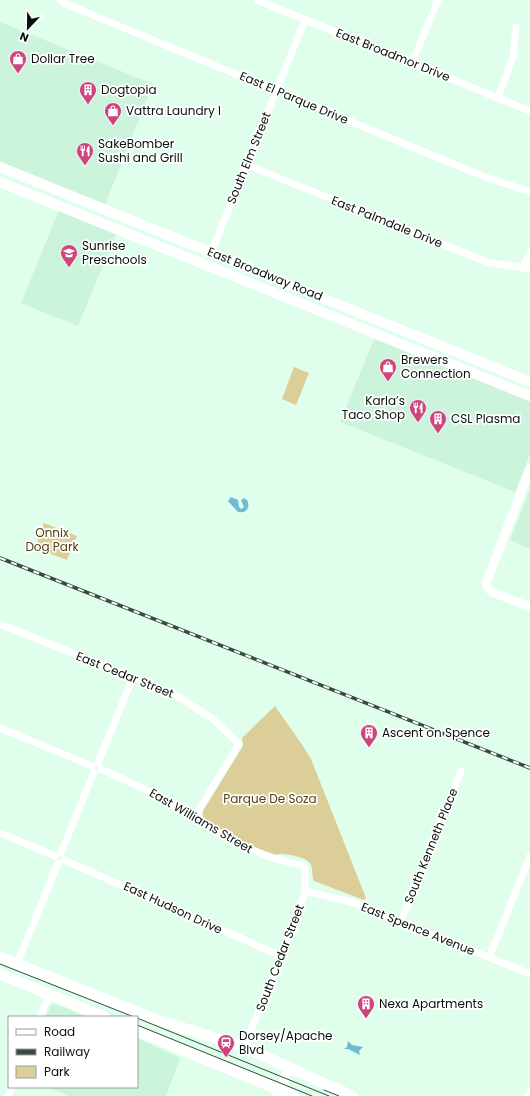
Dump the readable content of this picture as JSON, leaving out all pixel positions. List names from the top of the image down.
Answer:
{
  "streets": {
    "main road": ["East Broadway Road"],
    "street": [
      "East Broadmor Drive",
      "East El Parque Drive",
      "South Elm Street",
      "East Palmdale Drive",
      "East Cedar Street",
      "East Williams Street",
      "South Kenneth Place",
      "East Hudson Drive",
      "East Spence Avenue",
      "South Cedar Street"
    ]
  },
  "crossings": [
    ["East Broadmor Drive", "South Elm Street"],
    ["East El Parque Drive", "South Elm Street"],
    ["South Elm Street", "East Palmdale Drive"],
    ["South Elm Street", "East Broadway Road"],
    ["East Cedar Street", "East Williams Street"],
    ["East Williams Street", "South Cedar Street"],
    ["South Kenneth Place", "East Spence Avenue"],
    ["East Hudson Drive", "South Cedar Street"],
    ["East Spence Avenue", "South Cedar Street"]
  ],
  "parks": ["Onnix Dog Park", "Parque De Soza"],
  "places": {
    "shop": ["Dollar Tree", "Vattra Laundry I", "Brewers Connection"],
    "building": [
      "Dogtopia",
      "CSL Plasma",
      "Ascent on Spence",
      "Nexa Apartments"
    ],
    "restaurant": ["SakeBomber Sushi and Grill", "Karla’s Taco Shop"],
    "school or university": ["Sunrise Preschools"],
    "station": ["Dorsey/Apache Blvd"]
  },
  "legend": ["Road", "Railway", "Park"],
  "north": "bottom"
}
